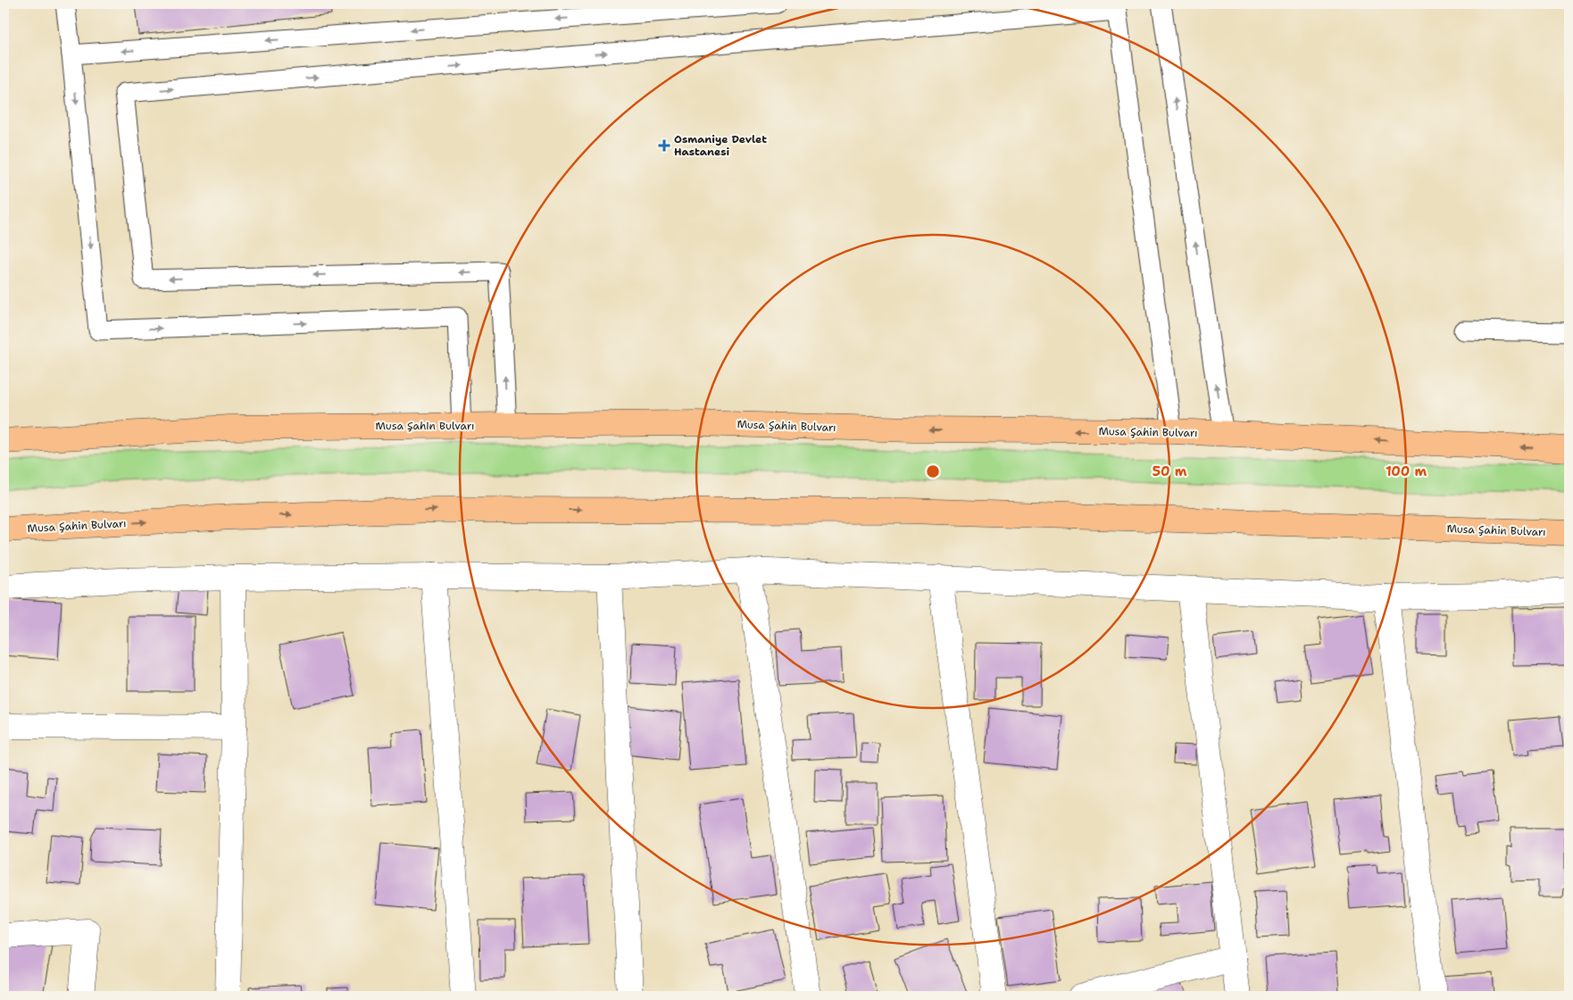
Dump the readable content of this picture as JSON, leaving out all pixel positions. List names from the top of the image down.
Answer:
{
  "streets": {
    "main road": ["Musa Şahin Bulvarı"]
  },
  "places": {
    "health": ["Osmaniye Devlet Hastanesi"]
  },
  "rings": ["50 m", "100 m"]
}
